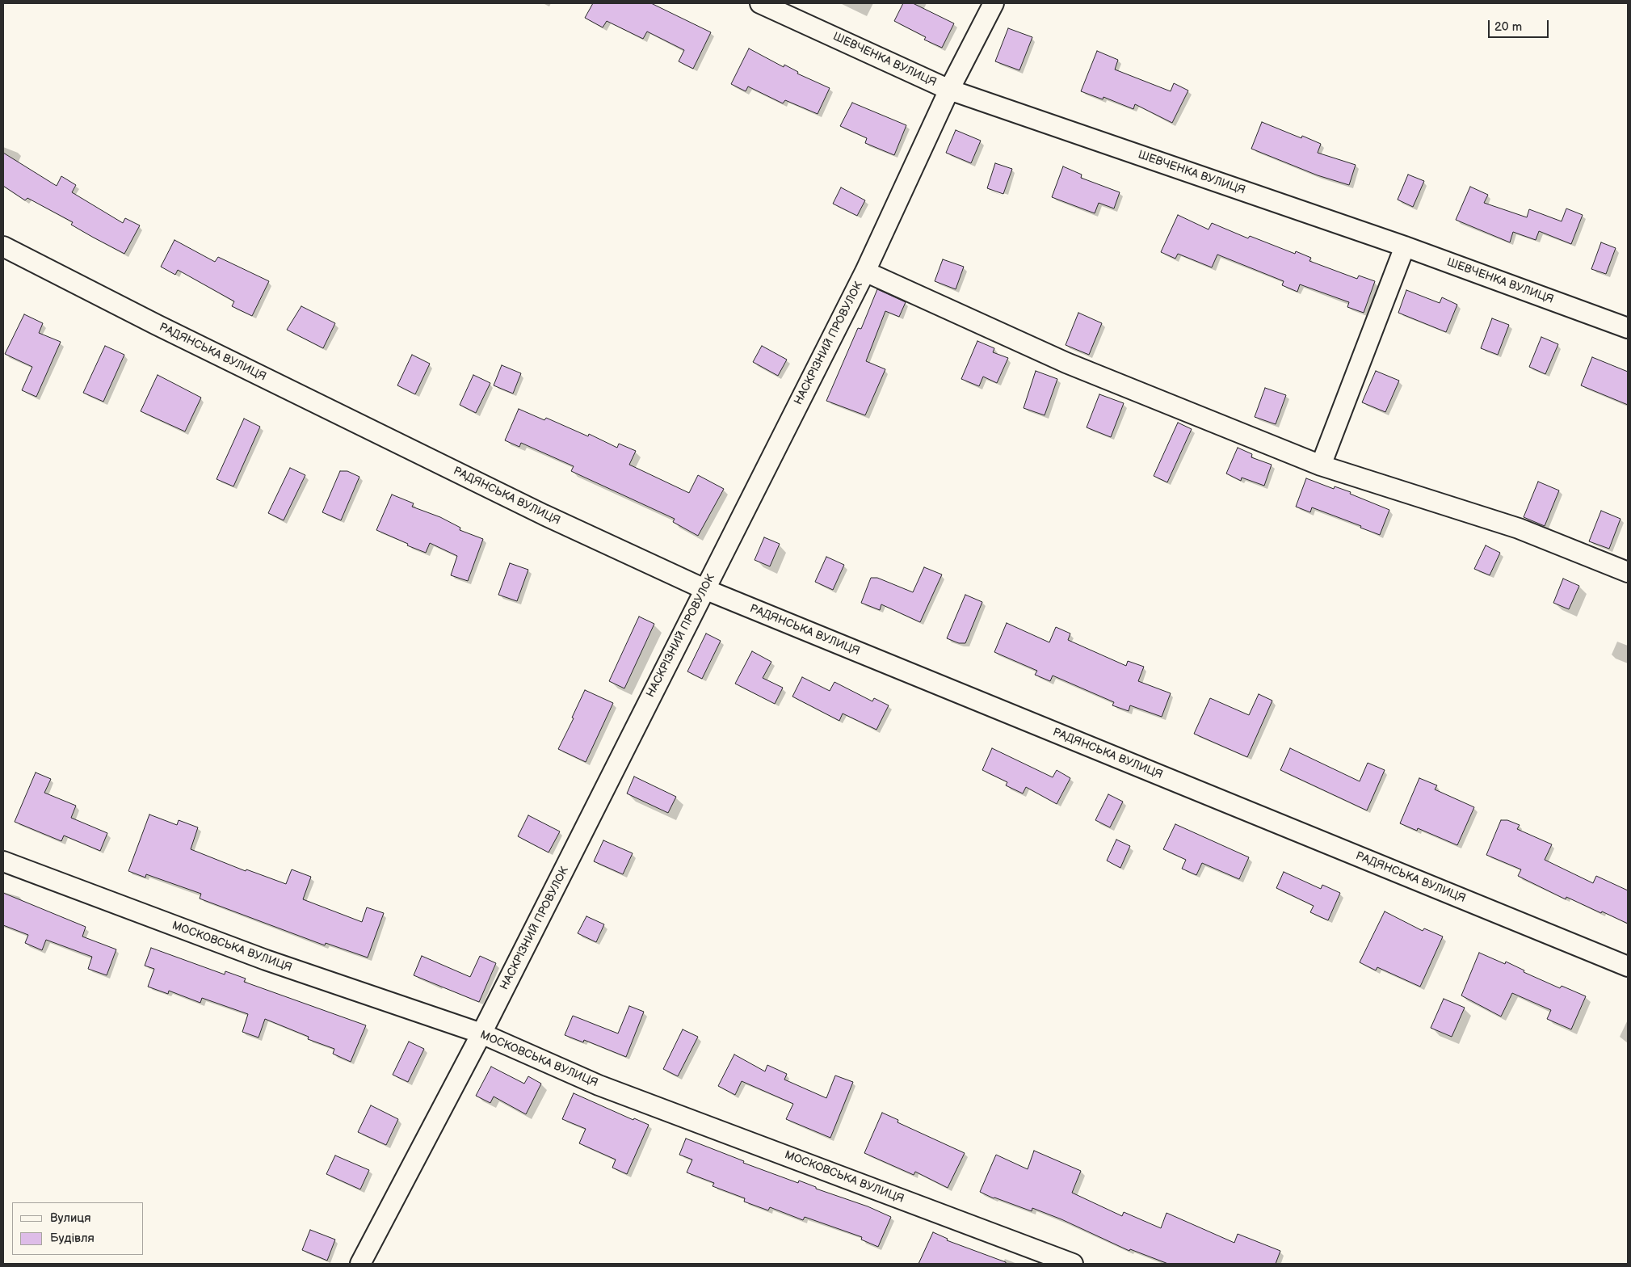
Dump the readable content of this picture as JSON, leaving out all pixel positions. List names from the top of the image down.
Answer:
{
  "streets": {
    "street": [
      "ШЕВЧЕНКА ВУЛИЦЯ",
      "НАСКРІЗНИЙ ПРОВУЛОК",
      "РАДЯНСЬКА ВУЛИЦЯ",
      "МОСКОВСЬКА ВУЛИЦЯ"
    ]
  },
  "crossings": [
    ["ШЕВЧЕНКА ВУЛИЦЯ", "НАСКРІЗНИЙ ПРОВУЛОК"],
    ["НАСКРІЗНИЙ ПРОВУЛОК", "РАДЯНСЬКА ВУЛИЦЯ"],
    ["НАСКРІЗНИЙ ПРОВУЛОК", "МОСКОВСЬКА ВУЛИЦЯ"]
  ],
  "legend": ["Вулиця", "Будівля"],
  "scale_bar": "20 m"
}
